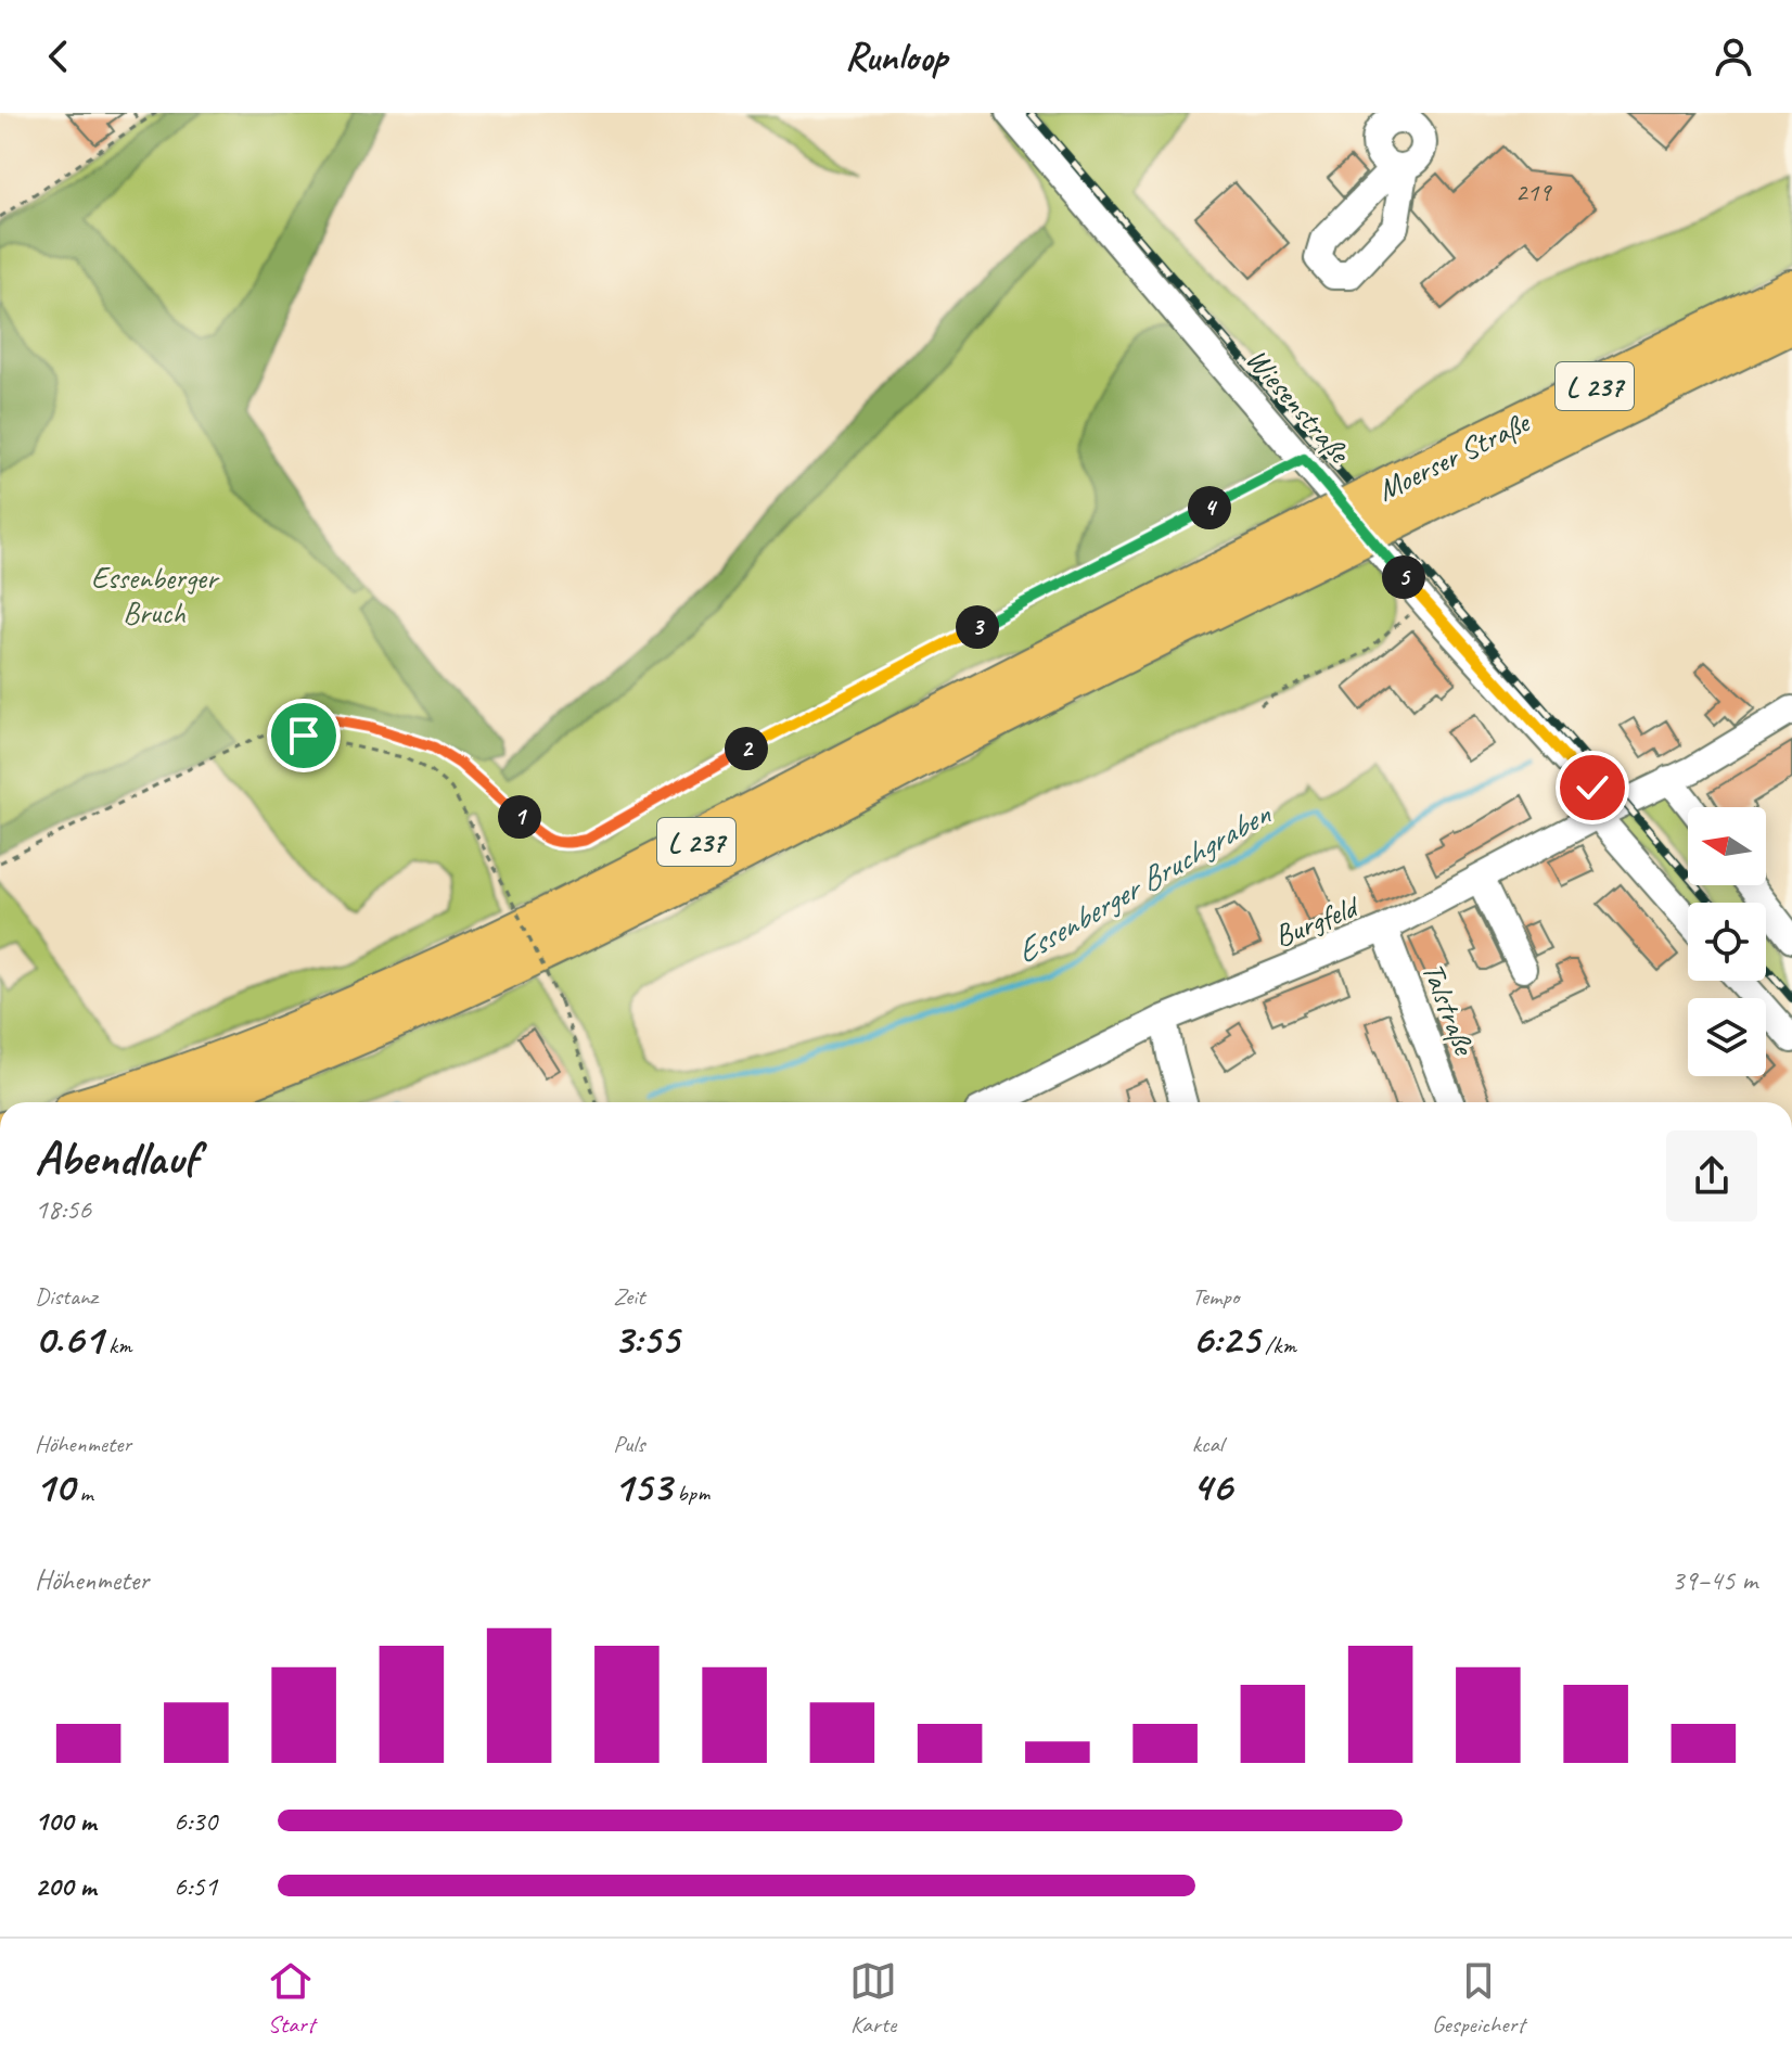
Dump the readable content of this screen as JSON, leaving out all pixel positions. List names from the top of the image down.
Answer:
{
  "streets": {
    "highway": ["L 237", "Moerser Straße"],
    "street": ["Wiesenstraße", "Burgfeld", "Talstraße"]
  },
  "crossings": [
    ["L 237", "Moerser Straße"],
    ["Wiesenstraße", "Burgfeld"],
    ["Burgfeld", "Talstraße"]
  ],
  "water": ["Essenberger Bruchgraben"],
  "parks": ["Essenberger Bruch"],
  "house_numbers": ["219"],
  "north": "left",
  "page": {
    "header": "Runloop",
    "pins": [
      "4",
      "5",
      "3",
      "2",
      "1"
    ],
    "heading": ["Abendlauf", "18:56"],
    "stats": [
      ["Distanz", "0.61 km"],
      ["Zeit", "3:55"],
      ["Tempo", "6:25 /km"],
      ["Höhenmeter", "10 m"],
      ["Puls", "153 bpm"],
      ["kcal", "46"]
    ],
    "chart": ["Höhenmeter", "39–45 m"],
    "list": [
      {
        "name": "100 m",
        "note": "6:30"
      },
      {
        "name": "200 m",
        "note": "6:51"
      }
    ],
    "tabs": ["Start", "Karte", "Gespeichert"]
  }
}
